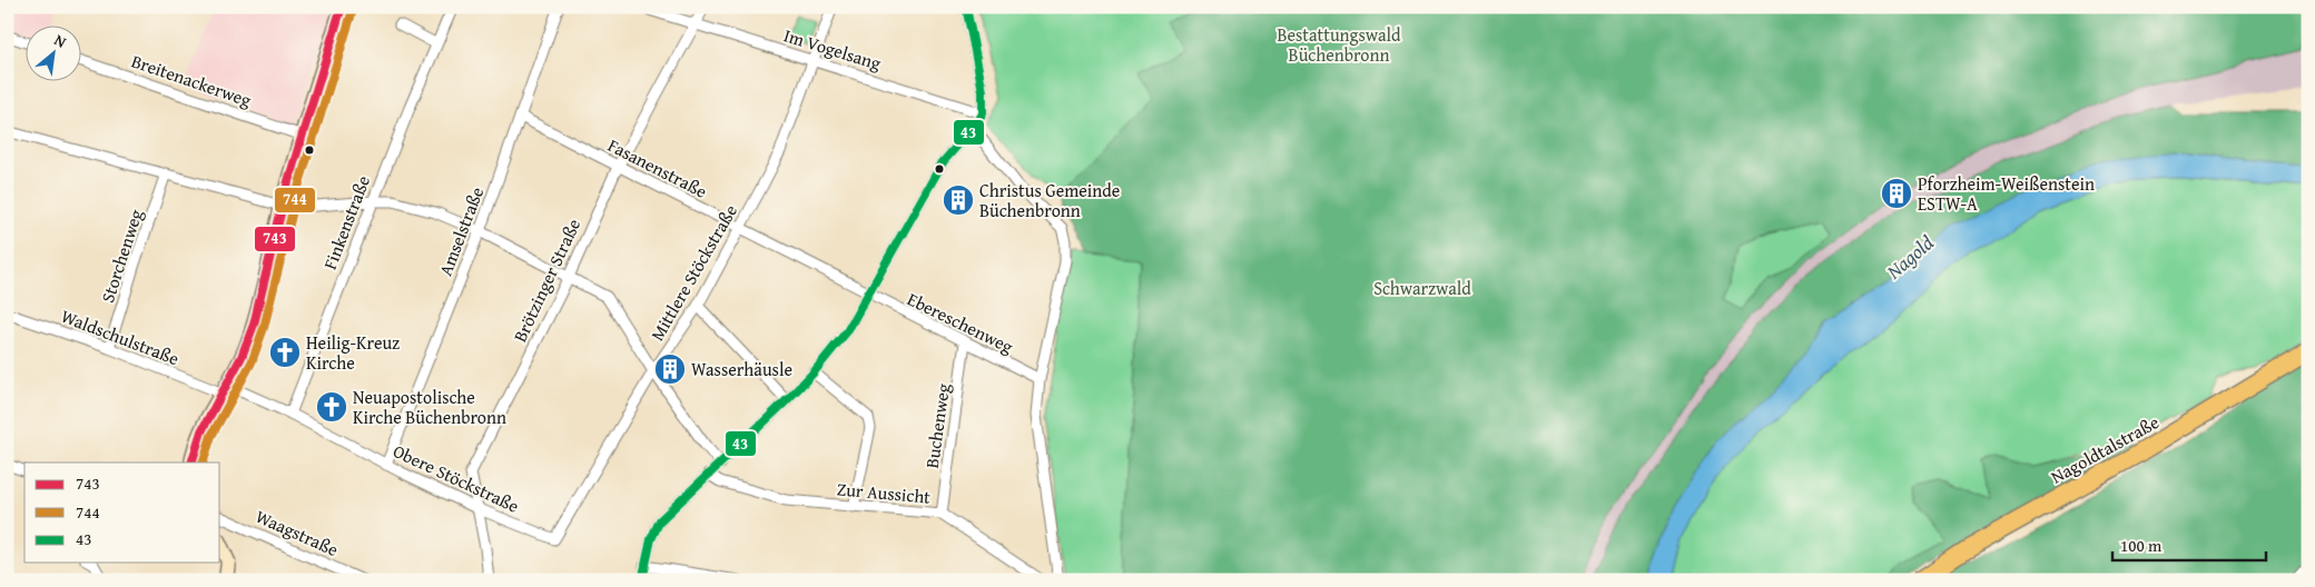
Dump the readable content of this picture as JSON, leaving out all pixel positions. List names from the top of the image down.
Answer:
{
  "streets": {
    "main road": ["Nagoldtalstraße"],
    "street": [
      "Im Vogelsang",
      "Breitenackerweg",
      "Fasanenstraße",
      "Finkenstraße",
      "Amselstraße",
      "Storchenweg",
      "Mittlere Stöckstraße",
      "Brötzinger Straße",
      "Ebereschenweg",
      "Waldschulstraße",
      "Buchenweg",
      "Obere Stöckstraße",
      "Zur Aussicht",
      "Waagstraße"
    ]
  },
  "crossings": [
    ["Im Vogelsang", "Mittlere Stöckstraße"],
    ["Im Vogelsang", "Brötzinger Straße"],
    ["Fasanenstraße", "Amselstraße"],
    ["Fasanenstraße", "Mittlere Stöckstraße"],
    ["Fasanenstraße", "Brötzinger Straße"],
    ["Fasanenstraße", "Ebereschenweg"],
    ["Finkenstraße", "Obere Stöckstraße"],
    ["Amselstraße", "Obere Stöckstraße"],
    ["Storchenweg", "Waldschulstraße"],
    ["Mittlere Stöckstraße", "Obere Stöckstraße"],
    ["Brötzinger Straße", "Obere Stöckstraße"],
    ["Ebereschenweg", "Buchenweg"],
    ["Waldschulstraße", "Obere Stöckstraße"],
    ["Buchenweg", "Zur Aussicht"]
  ],
  "water": ["Nagold"],
  "parks": ["Bestattungswald Büchenbronn", "Schwarzwald"],
  "places": {
    "building": ["Pforzheim-Weißenstein ESTW-A", "Christus Gemeinde Büchenbronn", "Wasserhäusle"],
    "church": ["Heilig-Kreuz Kirche", "Neuapostolische Kirche Büchenbronn"]
  },
  "lines": ["transit line 743", "transit line 43", "transit line 744"],
  "legend": ["743", "744", "43"],
  "scale_bar": "100 m",
  "north": "top right"
}
